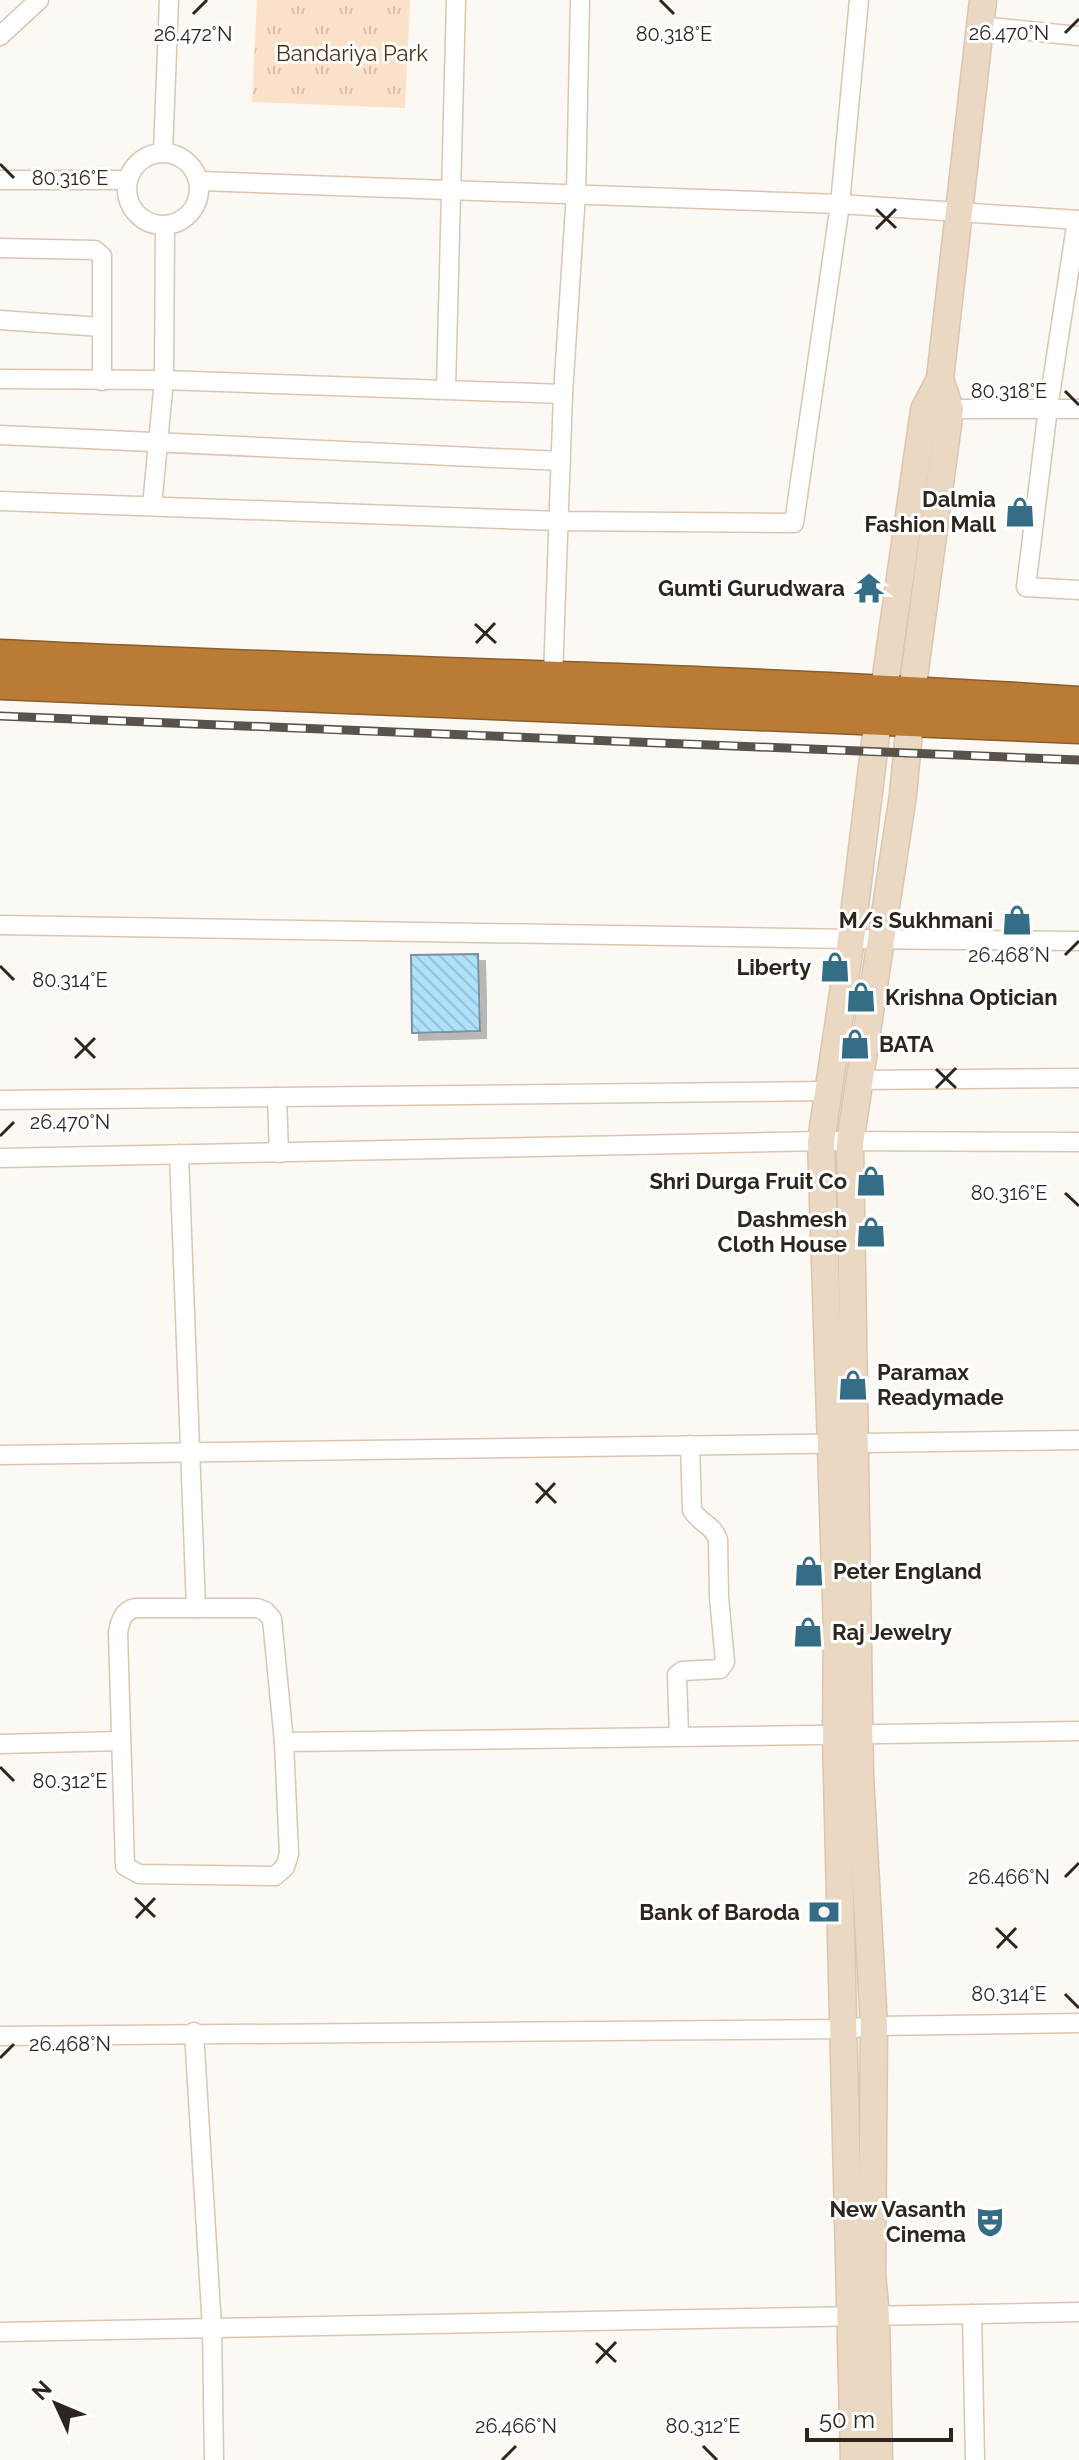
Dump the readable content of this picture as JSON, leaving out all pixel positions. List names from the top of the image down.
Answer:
{
  "parks": ["Bandariya Park"],
  "places": {
    "shop": [
      "Dalmia Fashion Mall",
      "M/s Sukhmani",
      "Liberty",
      "Krishna Optician",
      "BATA",
      "Shri Durga Fruit Co",
      "Dashmesh Cloth House",
      "Paramax Readymade",
      "Peter England",
      "Raj Jewelry"
    ],
    "temple": ["Gumti Gurudwara"],
    "bank": ["Bank of Baroda"],
    "theatre": ["New Vasanth Cinema"]
  },
  "scale_bar": "50 m",
  "north": "top left",
  "coordinates": [
    "26.470°N",
    "80.318°E",
    "26.472°N",
    "80.316°E",
    "26.468°N",
    "80.314°E",
    "80.312°E",
    "26.466°N"
  ]
}
